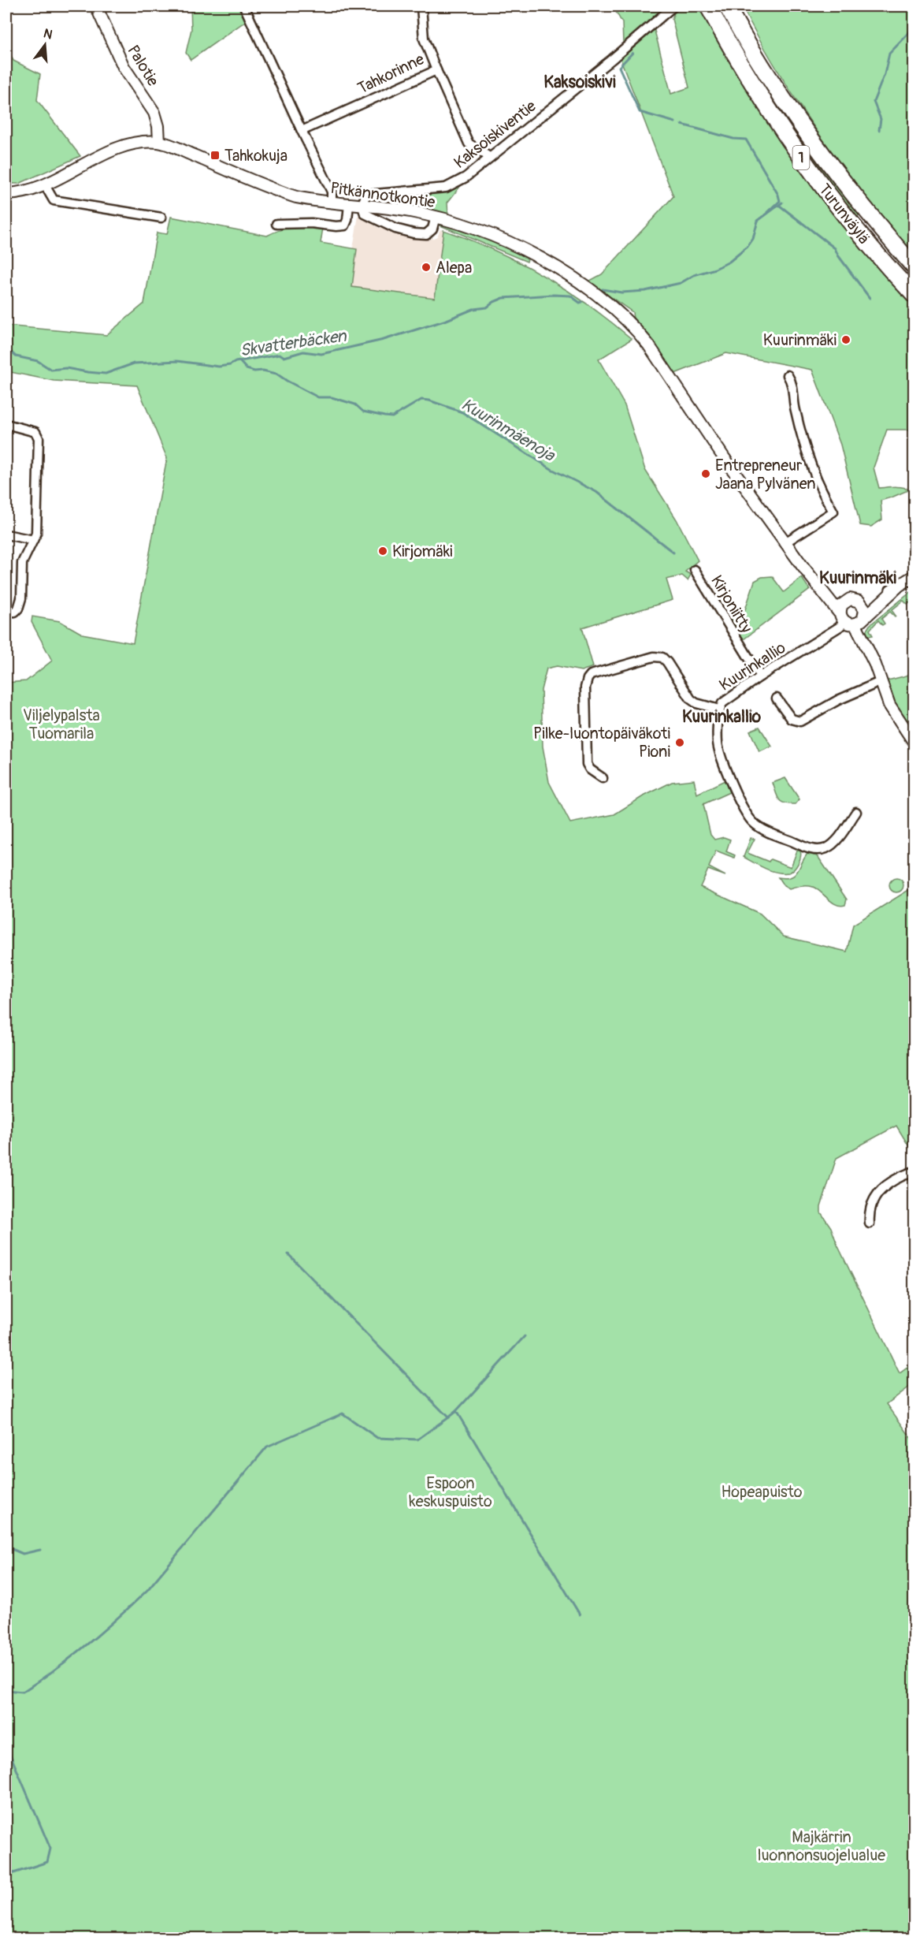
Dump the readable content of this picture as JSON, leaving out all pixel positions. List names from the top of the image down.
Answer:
{
  "streets": {
    "highway": ["1", "Turunväylä"],
    "street": [
      "Palotie",
      "Tahkorinne",
      "Kaksoiskiventie",
      "Pitkännotkontie",
      "Kirjoniitty",
      "Kuurinkallio"
    ]
  },
  "crossings": [
    ["Palotie", "Pitkännotkontie"],
    ["Kaksoiskiventie", "Pitkännotkontie"],
    ["Pitkännotkontie", "Kuurinkallio"],
    ["Kirjoniitty", "Kuurinkallio"]
  ],
  "districts": ["Kaksoiskivi", "Kuurinmäki", "Kuurinkallio"],
  "water": ["Skvatterbäcken", "Kuurinmäenoja"],
  "parks": [
    "Viljelypalsta Tuomarila",
    "Espoon keskuspuisto",
    "Hopeapuisto",
    "Majkärrin luonnonsuojelualue"
  ],
  "places": {
    "transit": ["Tahkokuja"],
    "other": [
      "Alepa",
      "Kuurinmäki",
      "Entrepreneur Jaana Pylvänen",
      "Kirjomäki",
      "Pilke-luontopäiväkoti Pioni"
    ]
  },
  "north": "top"
}
